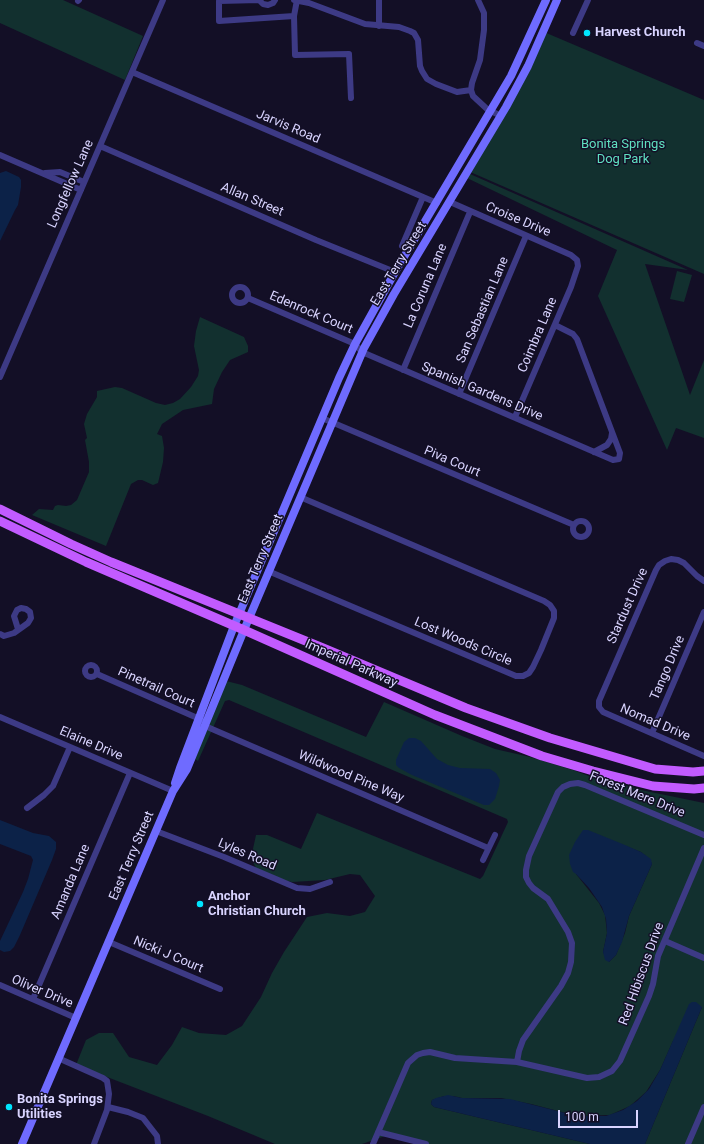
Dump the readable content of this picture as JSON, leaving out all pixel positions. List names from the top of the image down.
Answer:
{
  "streets": {
    "main road": ["Imperial Parkway"],
    "street": [
      "Jarvis Road",
      "Longfellow Lane",
      "Allan Street",
      "Croise Drive",
      "East Terry Street",
      "La Coruna Lane",
      "San Sebastian Lane",
      "Edenrock Court",
      "Coimbra Lane",
      "Spanish Gardens Drive",
      "Piva Court",
      "Stardust Drive",
      "Lost Woods Circle",
      "Tango Drive",
      "Pinetrail Court",
      "Nomad Drive",
      "Elaine Drive",
      "Wildwood Pine Way",
      "Forest Mere Drive",
      "Lyles Road",
      "Amanda Lane",
      "Nicki J Court",
      "Red Hibiscus Drive",
      "Oliver Drive"
    ]
  },
  "crossings": [
    ["Jarvis Road", "Longfellow Lane"],
    ["Longfellow Lane", "Allan Street"],
    ["Croise Drive", "East Terry Street"],
    ["Croise Drive", "La Coruna Lane"],
    ["Croise Drive", "San Sebastian Lane"],
    ["Croise Drive", "Coimbra Lane"],
    ["East Terry Street", "Edenrock Court"],
    ["East Terry Street", "Spanish Gardens Drive"],
    ["East Terry Street", "Piva Court"],
    ["East Terry Street", "Lost Woods Circle"],
    ["East Terry Street", "Imperial Parkway"],
    ["East Terry Street", "Pinetrail Court"],
    ["East Terry Street", "Elaine Drive"],
    ["East Terry Street", "Wildwood Pine Way"],
    ["East Terry Street", "Lyles Road"],
    ["East Terry Street", "Nicki J Court"],
    ["East Terry Street", "Oliver Drive"],
    ["La Coruna Lane", "Spanish Gardens Drive"],
    ["San Sebastian Lane", "Spanish Gardens Drive"],
    ["Edenrock Court", "Spanish Gardens Drive"],
    ["Coimbra Lane", "Spanish Gardens Drive"],
    ["Stardust Drive", "Nomad Drive"],
    ["Tango Drive", "Nomad Drive"],
    ["Pinetrail Court", "Wildwood Pine Way"],
    ["Elaine Drive", "Amanda Lane"],
    ["Forest Mere Drive", "Red Hibiscus Drive"],
    ["Amanda Lane", "Oliver Drive"]
  ],
  "parks": ["Bonita Springs Dog Park"],
  "places": ["Harvest Church", "Anchor Christian Church", "Bonita Springs Utilities"],
  "scale_bar": "100 m"
}
